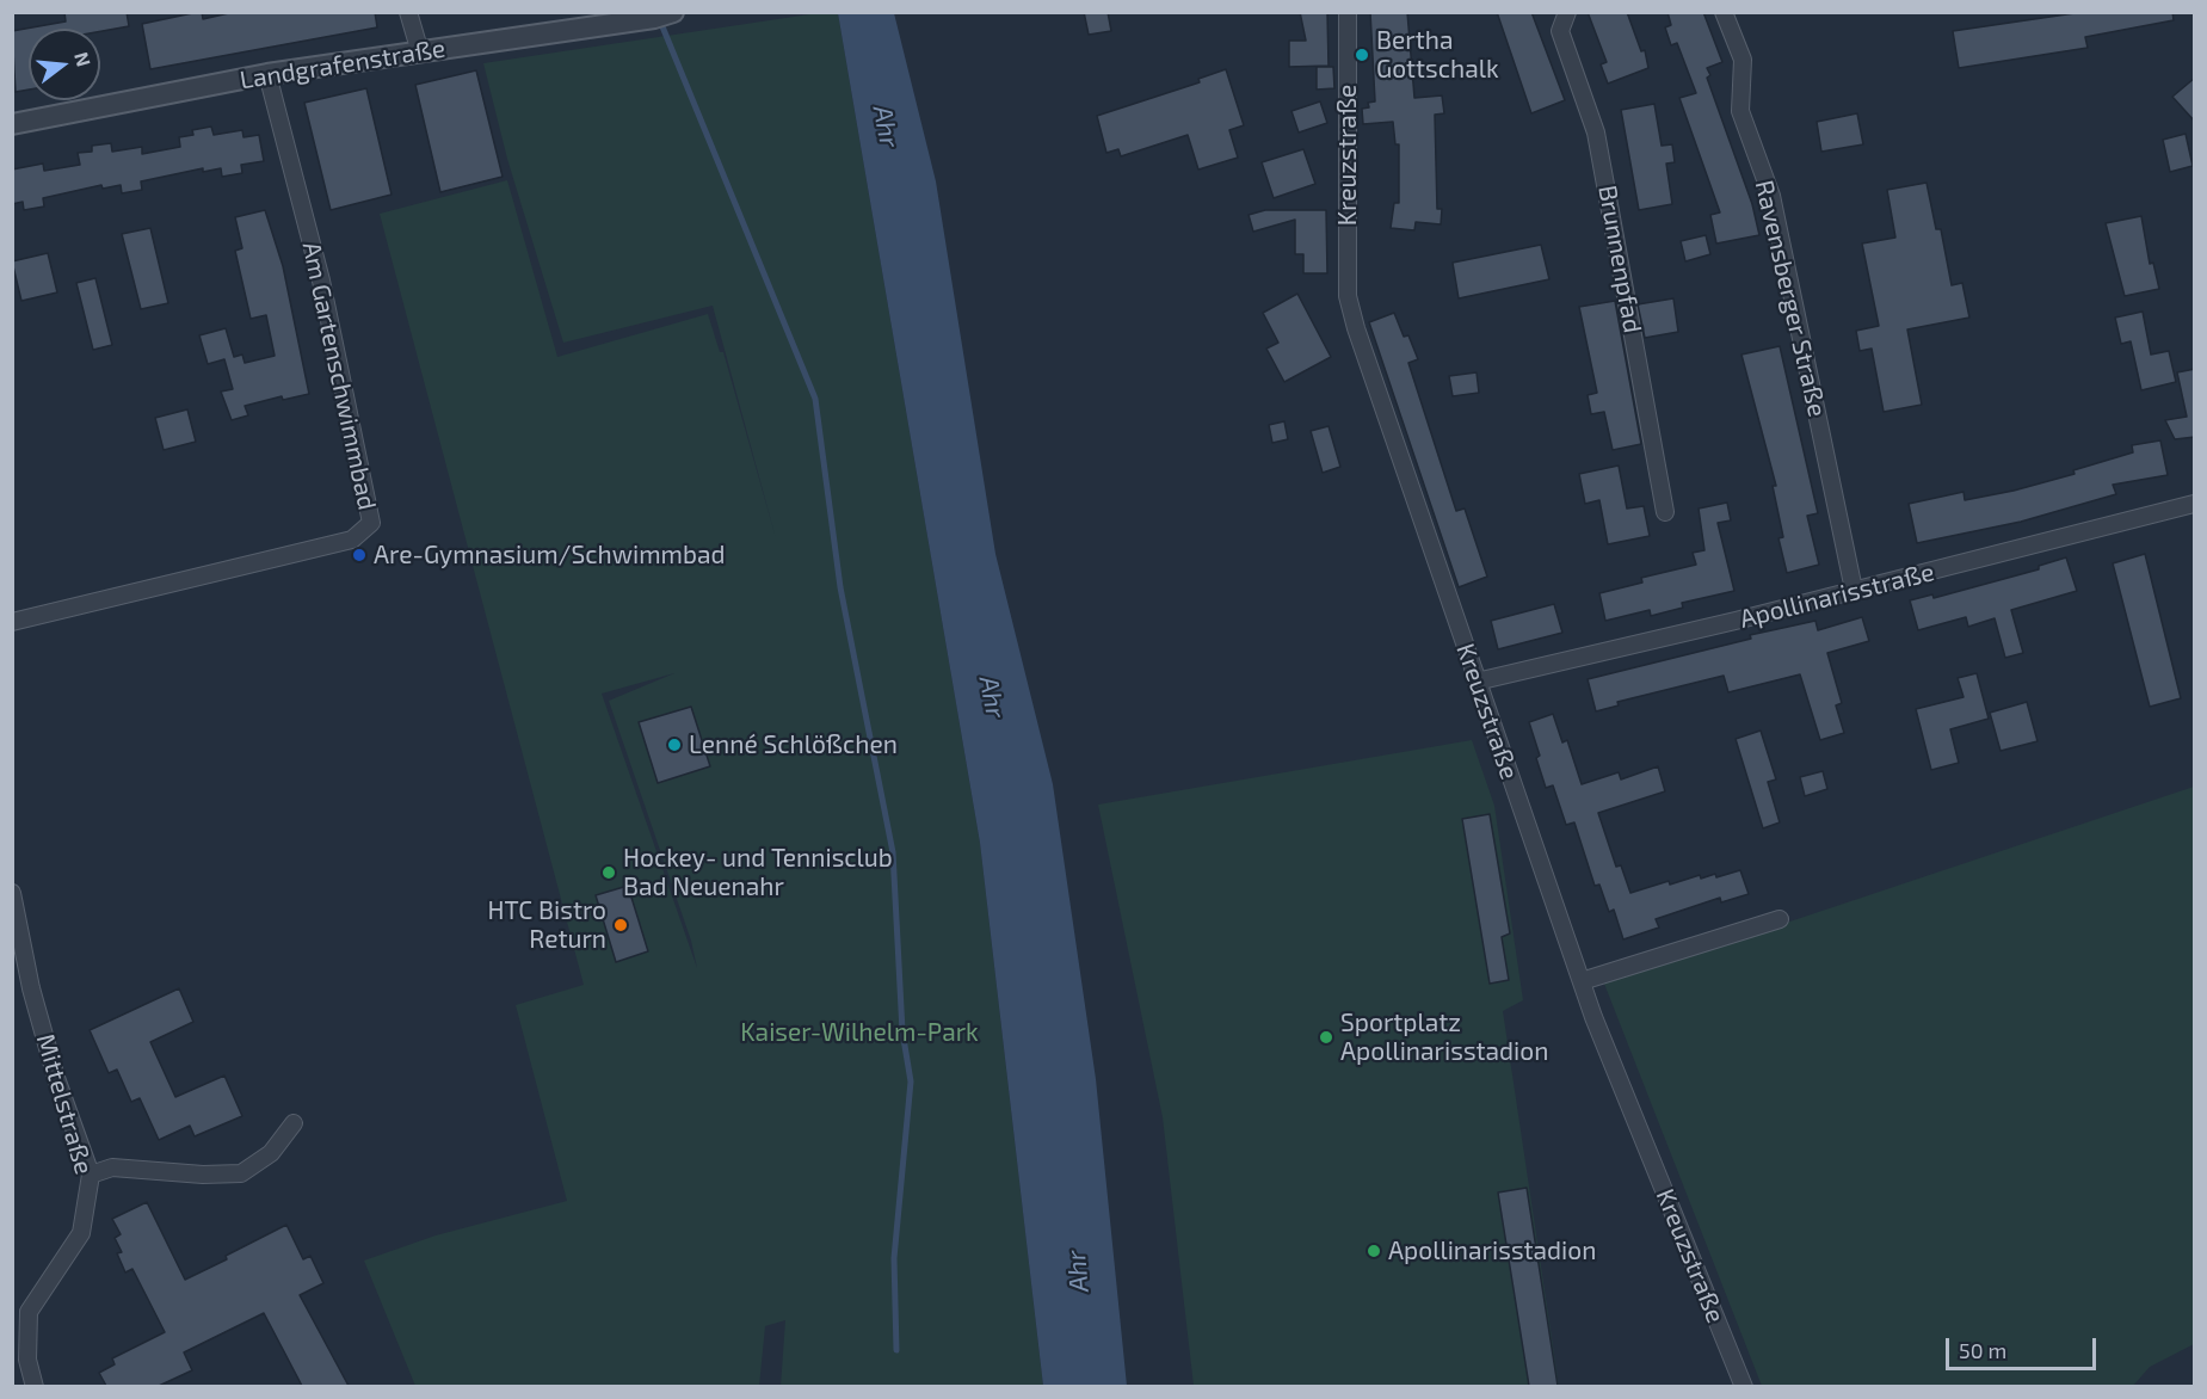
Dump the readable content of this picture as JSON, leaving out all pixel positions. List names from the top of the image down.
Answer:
{
  "streets": {
    "street": [
      "Landgrafenstraße",
      "Kreuzstraße",
      "Brunnenpfad",
      "Ravensberger Straße",
      "Am Gartenschwimmbad",
      "Apollinarisstraße",
      "Mittelstraße"
    ]
  },
  "crossings": [
    ["Landgrafenstraße", "Am Gartenschwimmbad"],
    ["Kreuzstraße", "Apollinarisstraße"],
    ["Ravensberger Straße", "Apollinarisstraße"]
  ],
  "water": ["Ahr"],
  "parks": ["Kaiser-Wilhelm-Park"],
  "places": [
    "Bertha Gottschalk",
    "Are-Gymnasium/Schwimmbad",
    "Lenné Schlößchen",
    "Hockey- und Tennisclub Bad Neuenahr",
    "HTC Bistro Return",
    "Sportplatz Apollinarisstadion",
    "Apollinarisstadion"
  ],
  "scale_bar": "50 m",
  "north": "right"
}
